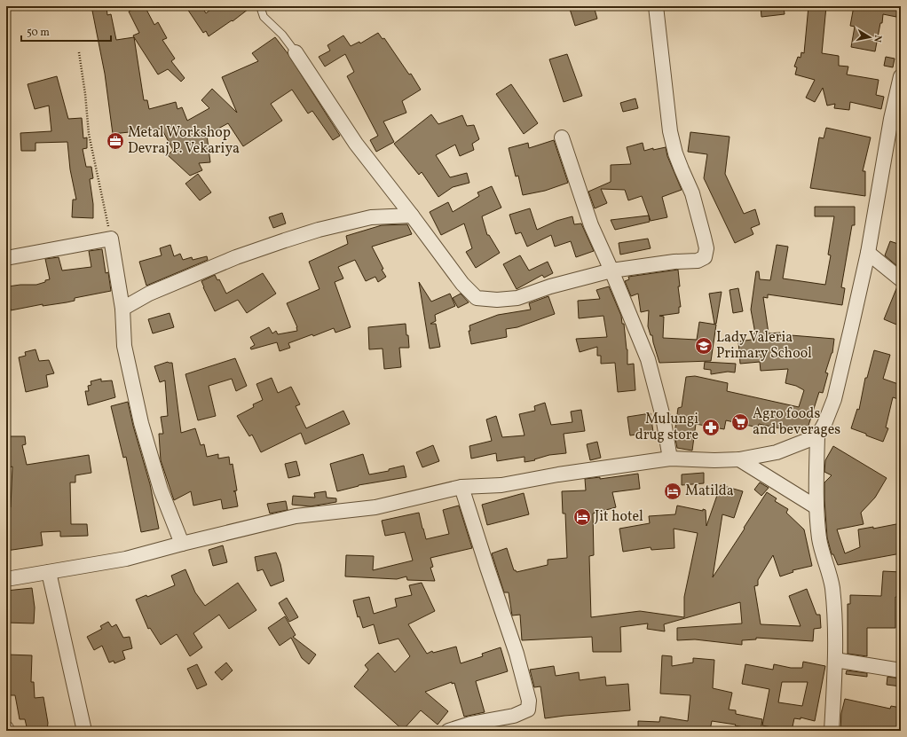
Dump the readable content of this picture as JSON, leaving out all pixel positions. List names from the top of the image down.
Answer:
{
  "places": {
    "office": ["Metal Workshop Devraj P. Vekariya"],
    "school or university": ["Lady Valeria Primary School"],
    "supermarket": ["Agro foods and beverages"],
    "pharmacy": ["Mulungi drug store"],
    "hotel": ["Matilda", "Jit hotel"]
  },
  "scale_bar": "50 m",
  "north": "right"
}
